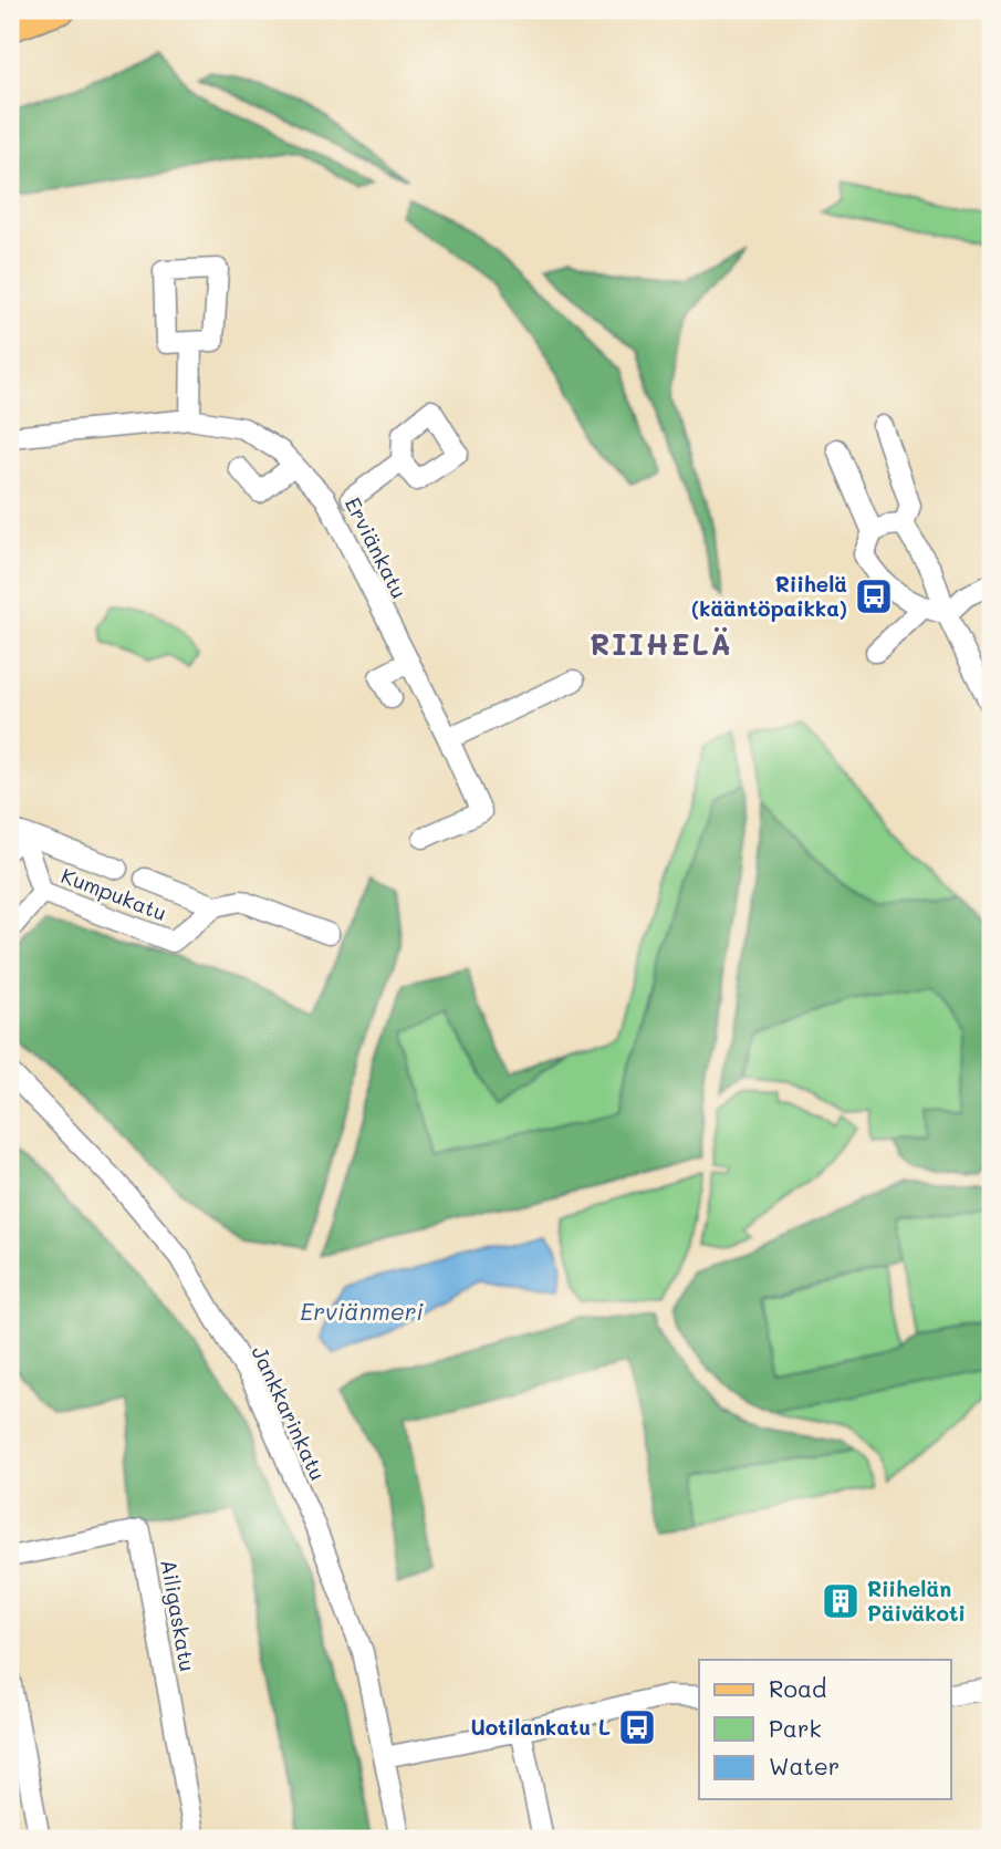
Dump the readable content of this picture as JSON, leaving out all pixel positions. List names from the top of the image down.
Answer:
{
  "streets": {
    "street": [
      "Erviänkatu",
      "Kumpukatu",
      "Jankkarinkatu",
      "Ailigaskatu"
    ]
  },
  "districts": ["RIIHELÄ"],
  "water": ["Erviänmeri"],
  "places": {
    "bus stop": ["Riihelä (kääntöpaikka)", "Uotilankatu L"],
    "building": ["Riihelän Päiväkoti"]
  },
  "legend": ["Road", "Park", "Water"]
}
